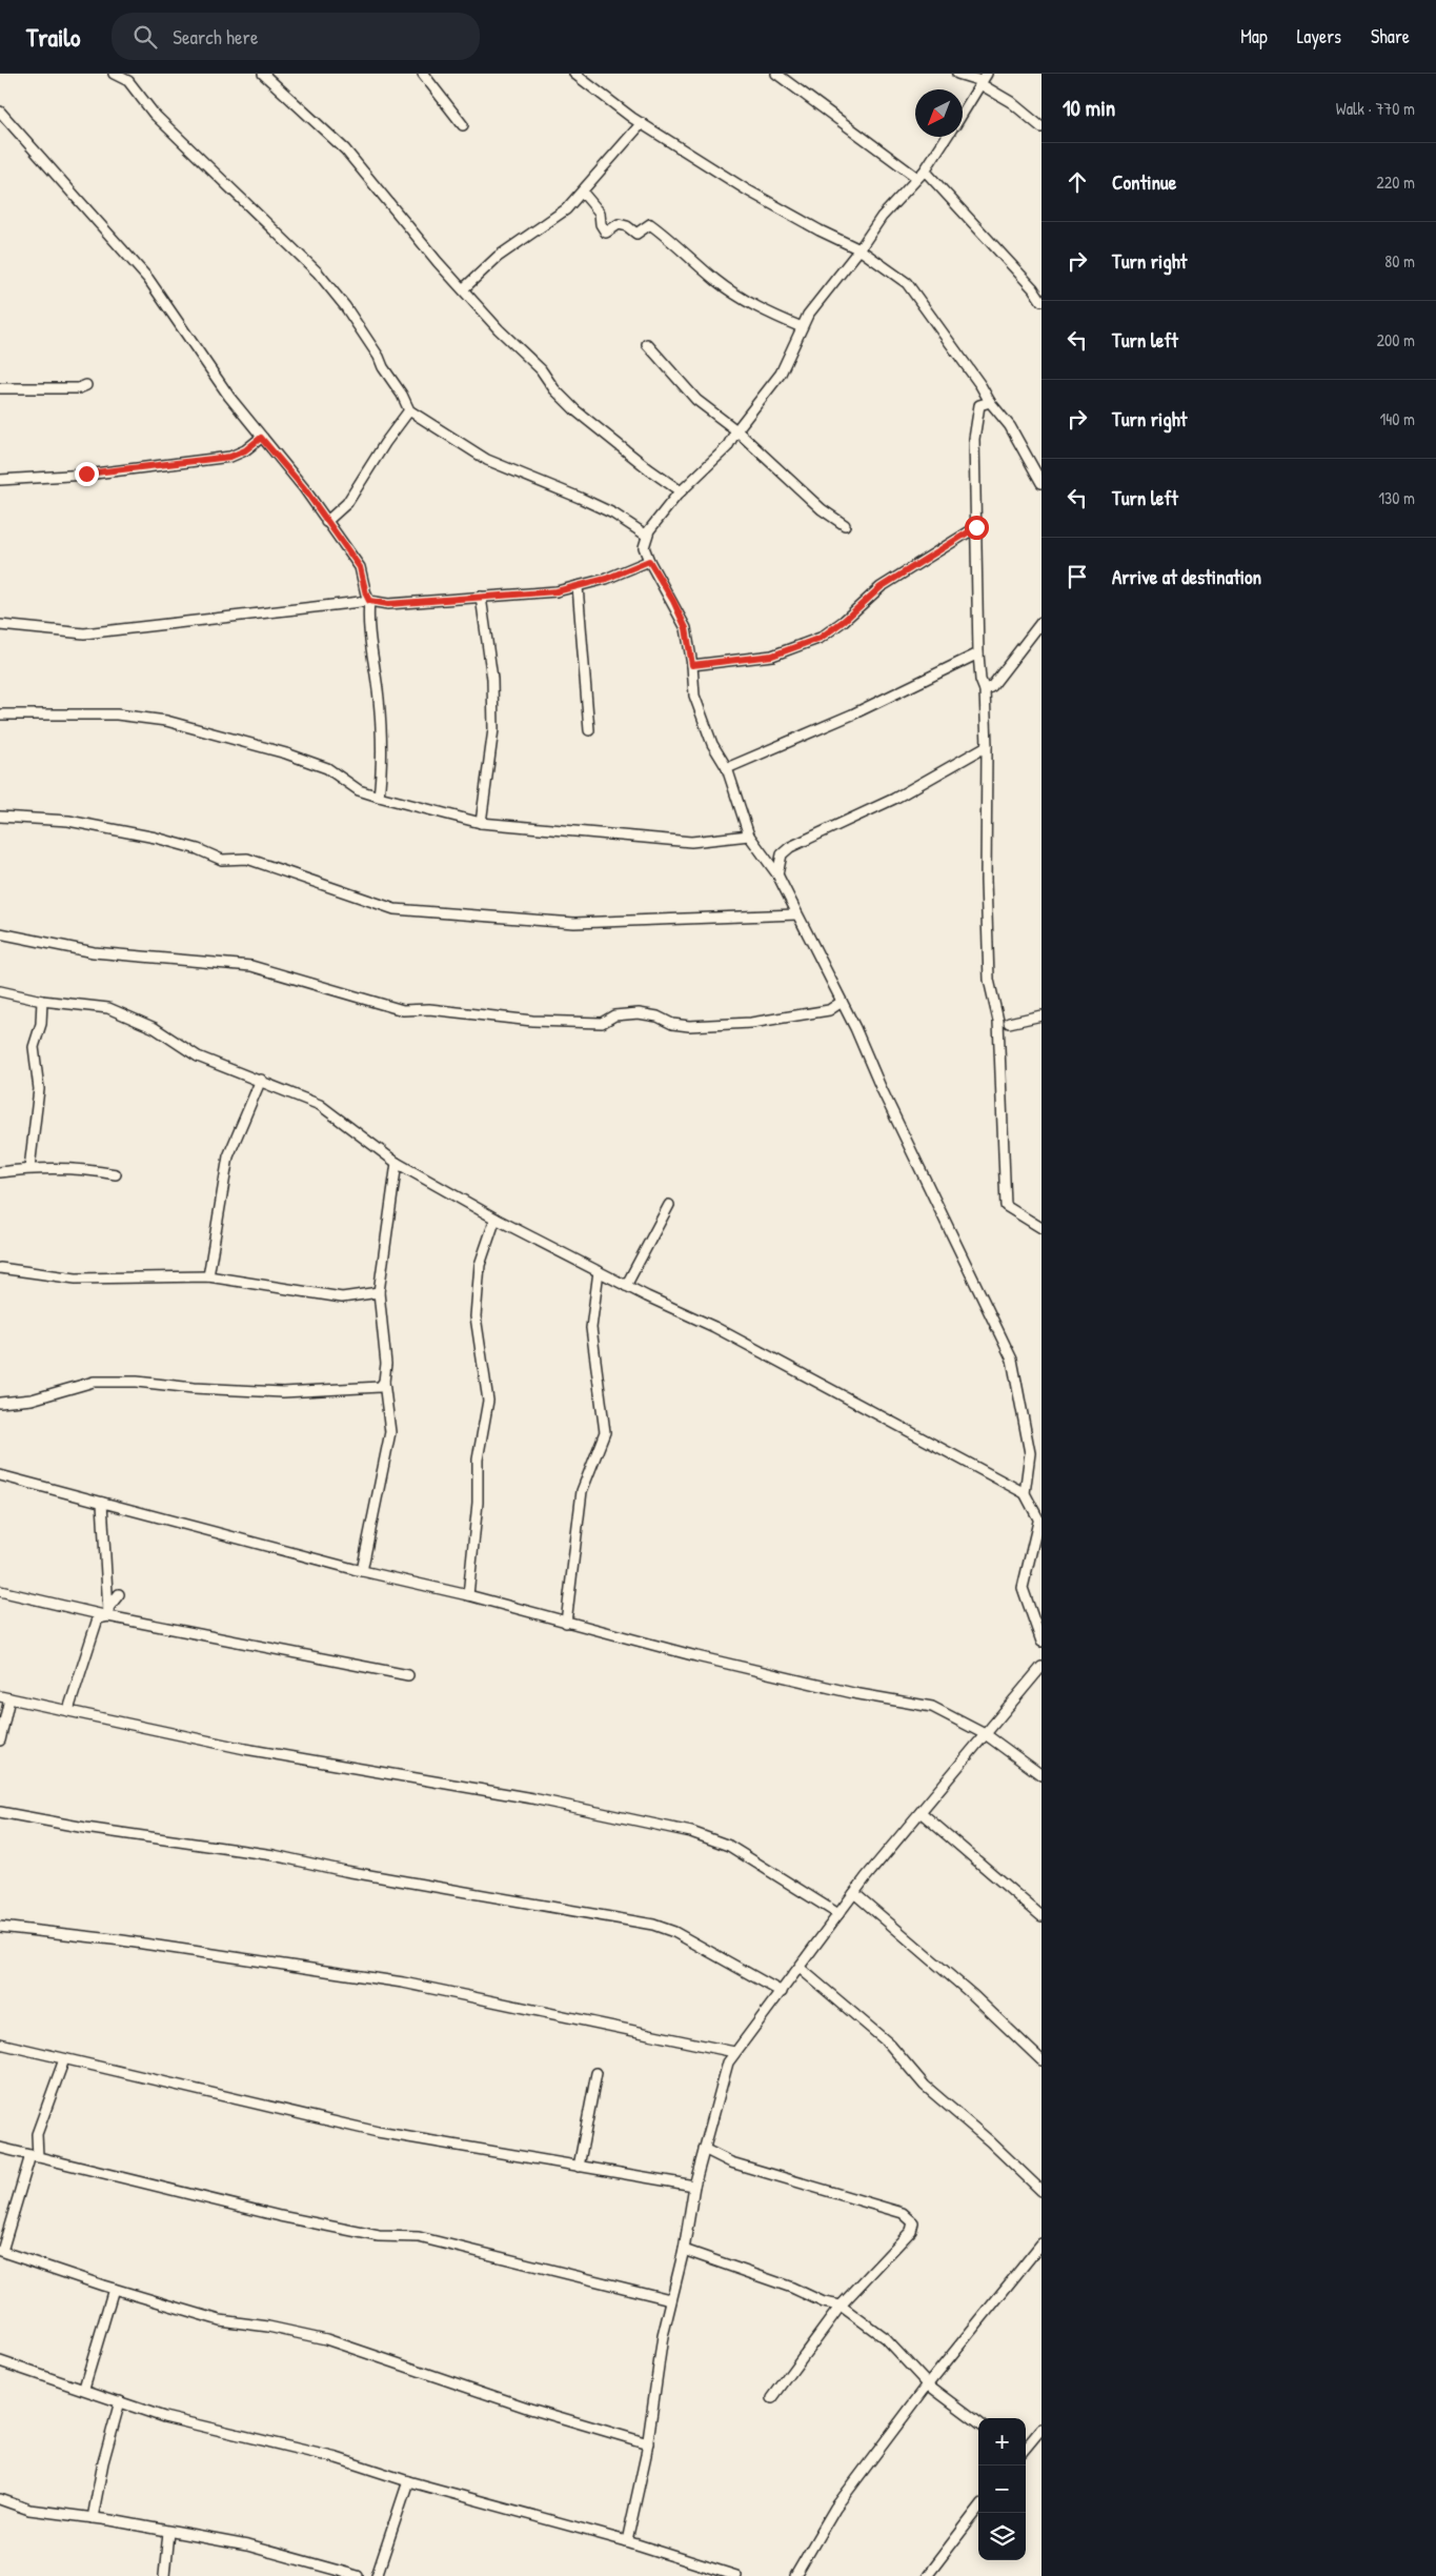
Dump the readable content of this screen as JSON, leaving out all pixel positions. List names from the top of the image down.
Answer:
{
  "north": "bottom left",
  "page": {
    "header": "Trailo",
    "search": "Search here",
    "nav": ["Map", "Layers", "Share"],
    "heading": ["10 min", "Walk · 770 m"],
    "list": [
      ["Continue", "220 m"],
      ["Turn right", "80 m"],
      ["Turn left", "200 m"],
      ["Turn right", "140 m"],
      ["Turn left", "130 m"],
      "Arrive at destination"
    ],
    "map_buttons": ["+", "−"]
  }
}
